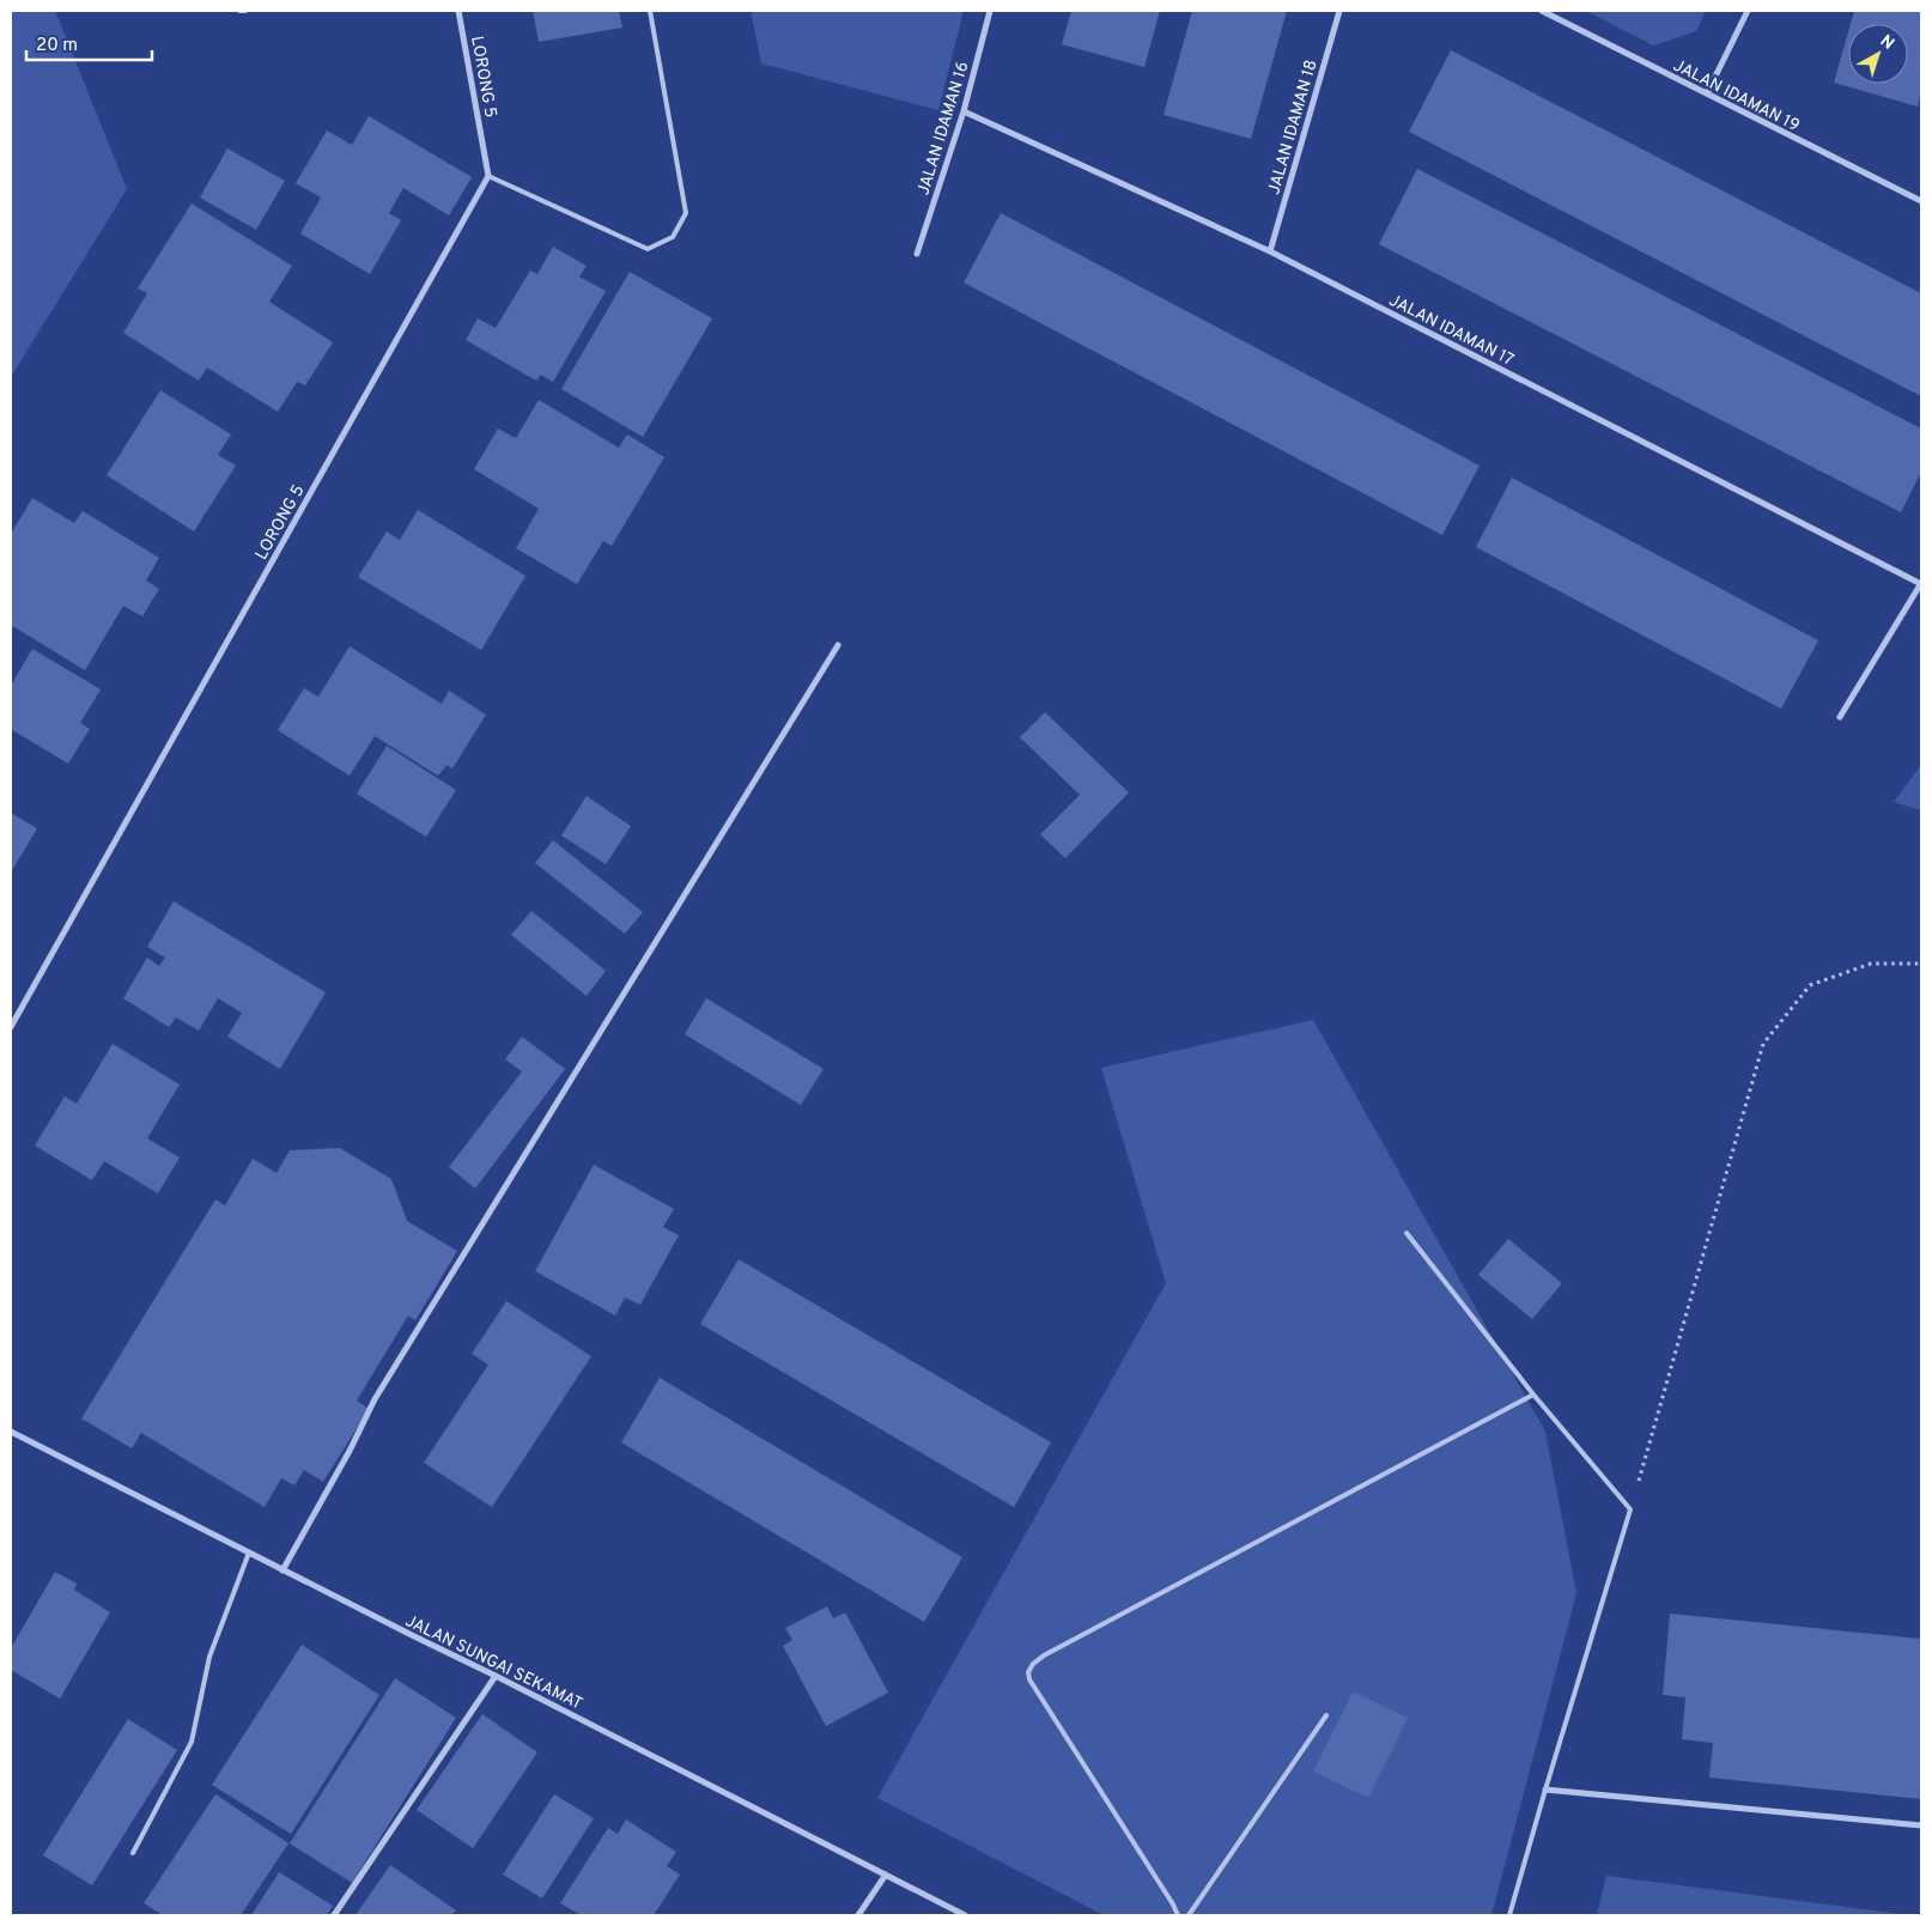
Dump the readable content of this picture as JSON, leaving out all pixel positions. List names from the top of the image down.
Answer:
{
  "streets": {
    "street": [
      "LORONG 5",
      "JALAN IDAMAN 19",
      "JALAN IDAMAN 18",
      "JALAN IDAMAN 16",
      "JALAN IDAMAN 17",
      "JALAN SUNGAI SEKAMAT"
    ]
  },
  "crossings": [
    ["JALAN IDAMAN 18", "JALAN IDAMAN 17"],
    ["JALAN IDAMAN 16", "JALAN IDAMAN 17"]
  ],
  "scale_bar": "20 m",
  "north": "top right"
}
